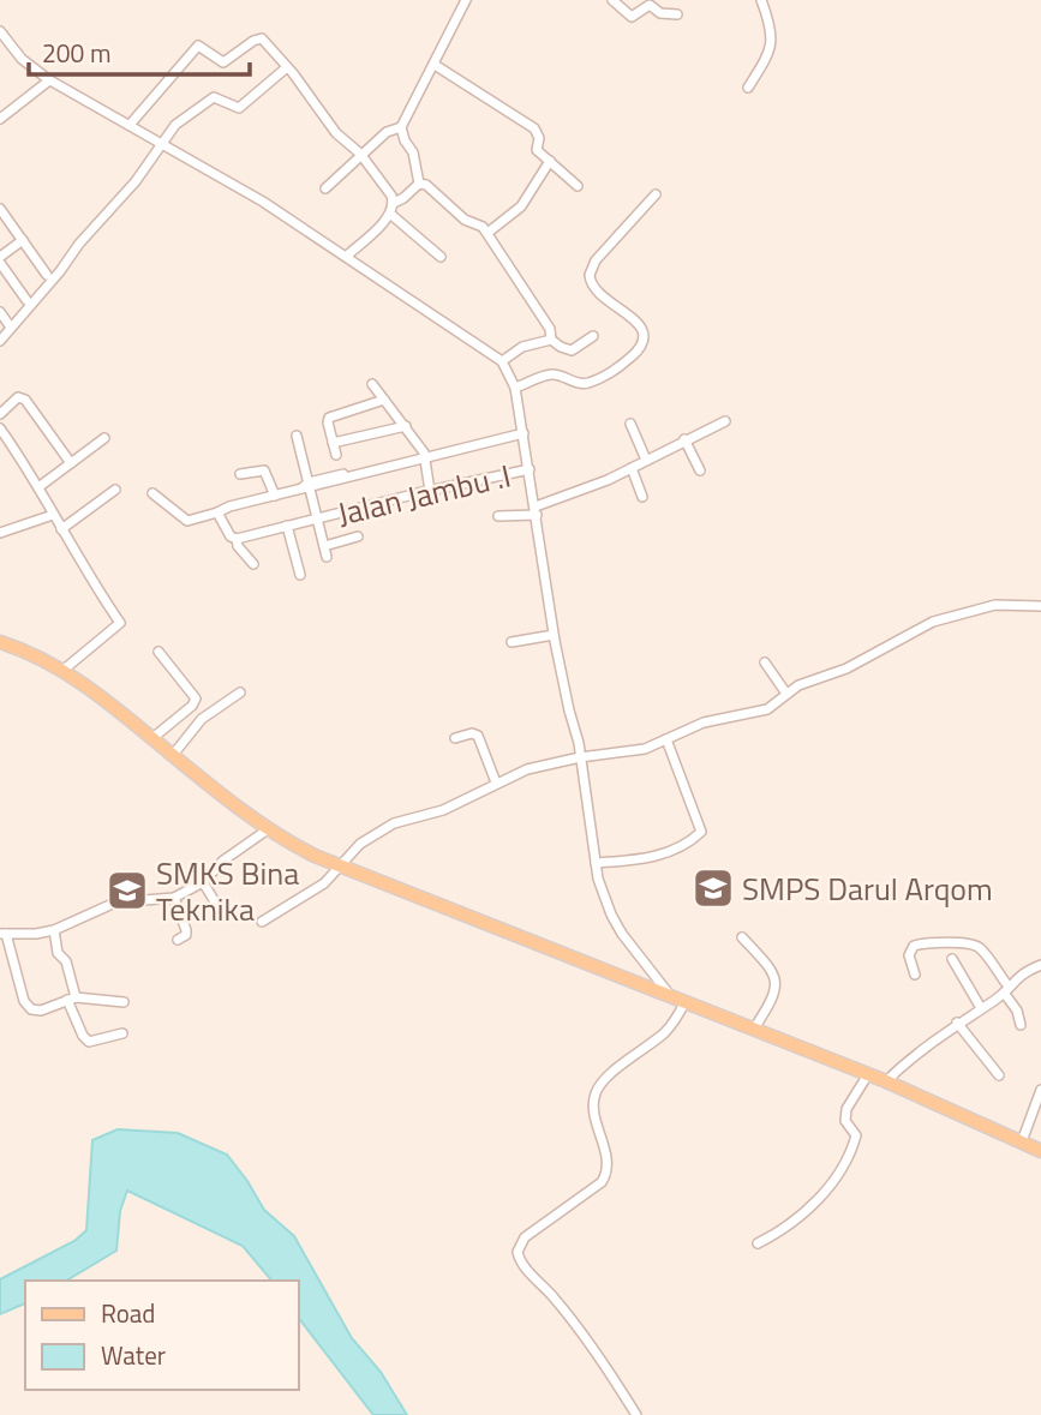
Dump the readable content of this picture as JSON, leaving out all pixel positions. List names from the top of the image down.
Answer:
{
  "streets": {
    "street": ["Jalan Jambu .I"]
  },
  "places": {
    "school or university": ["SMPS Darul Arqom", "SMKS Bina Teknika"]
  },
  "legend": ["Road", "Water"],
  "scale_bar": "200 m"
}
